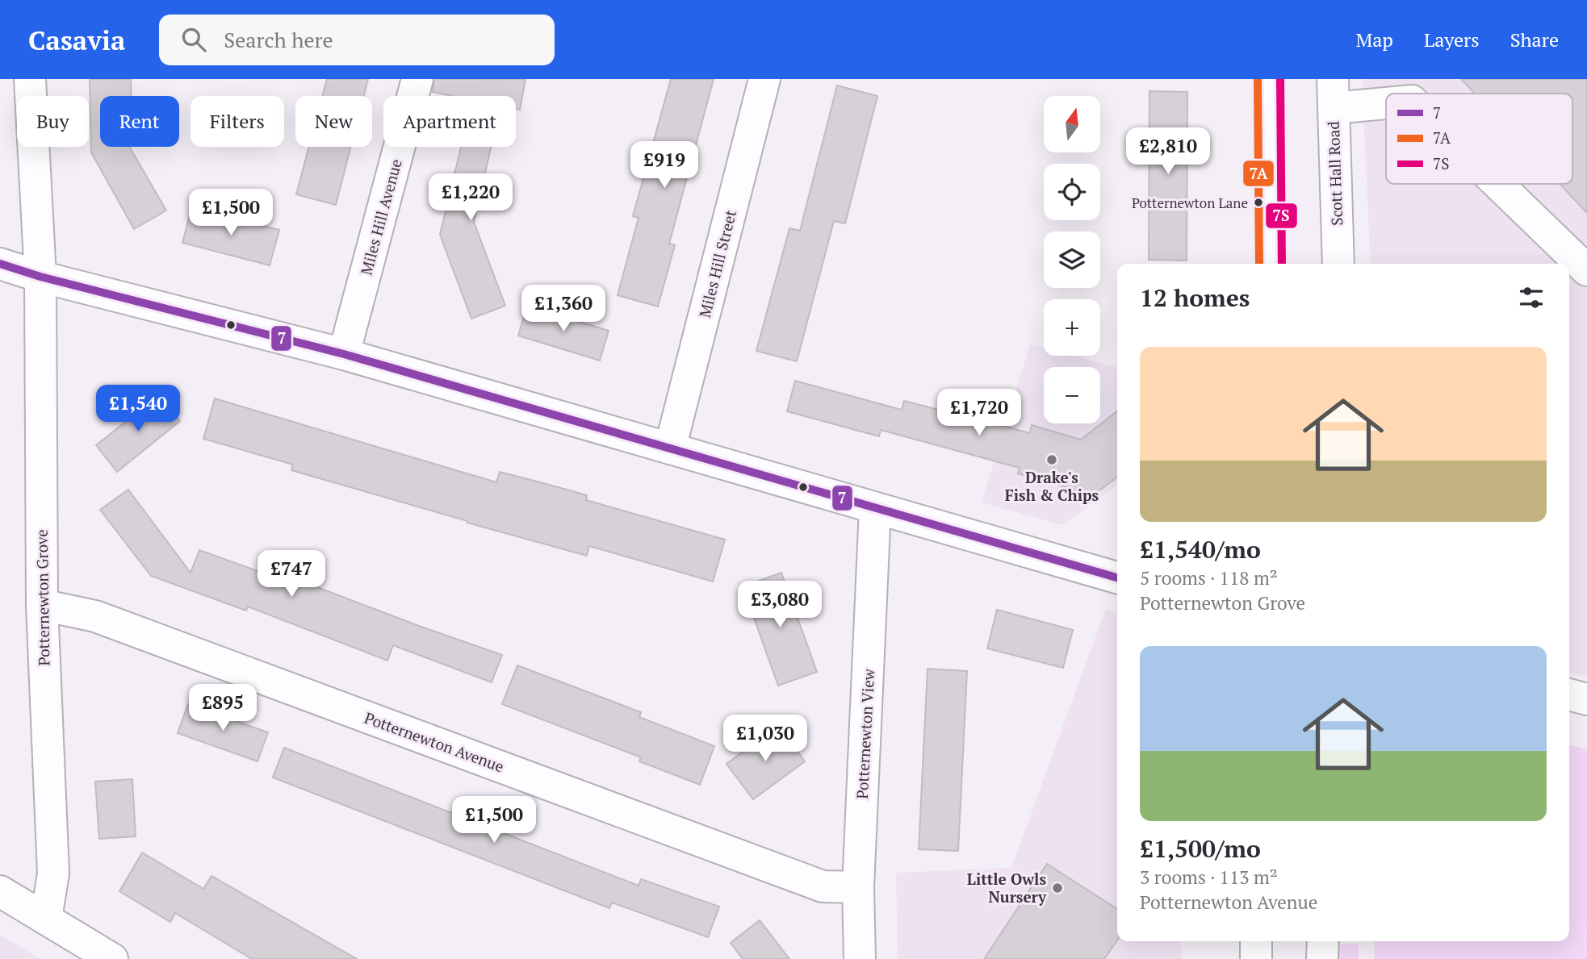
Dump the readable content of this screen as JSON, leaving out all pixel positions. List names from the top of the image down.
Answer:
{
  "streets": {
    "main road": [
      "Scott Hall Road",
      "Miles Hill Avenue",
      "Miles Hill Street",
      "Potternewton Grove",
      "Potternewton View",
      "Potternewton Avenue"
    ]
  },
  "crossings": [
    ["Potternewton Grove", "Potternewton Avenue"],
    ["Potternewton View", "Potternewton Avenue"]
  ],
  "places": ["Potternewton Lane", "Drake's Fish & Chips", "Little Owls Nursery"],
  "lines": ["transit line 7A", "transit line 7S", "transit line 7"],
  "legend": ["7", "7A", "7S"],
  "north": "top",
  "page": {
    "header": "Casavia",
    "search": "Search here",
    "nav": ["Map", "Layers", "Share"],
    "map_buttons": ["+", "−"],
    "chip": [
      "Buy",
      "Rent",
      "Filters",
      "New",
      "Apartment"
    ],
    "price": [
      "£2,810",
      "£919",
      "£1,220",
      "£1,500",
      "£1,360",
      "£1,540",
      "£1,720",
      "£747",
      "£3,080",
      "£895",
      "£1,030",
      "£1,500"
    ],
    "heading": "12 homes",
    "list": [
      {
        "name": "£1,540/mo",
        "note": "5 rooms · 118 m² · Potternewton Grove"
      },
      {
        "name": "£1,500/mo",
        "note": "3 rooms · 113 m² · Potternewton Avenue"
      }
    ]
  }
}
